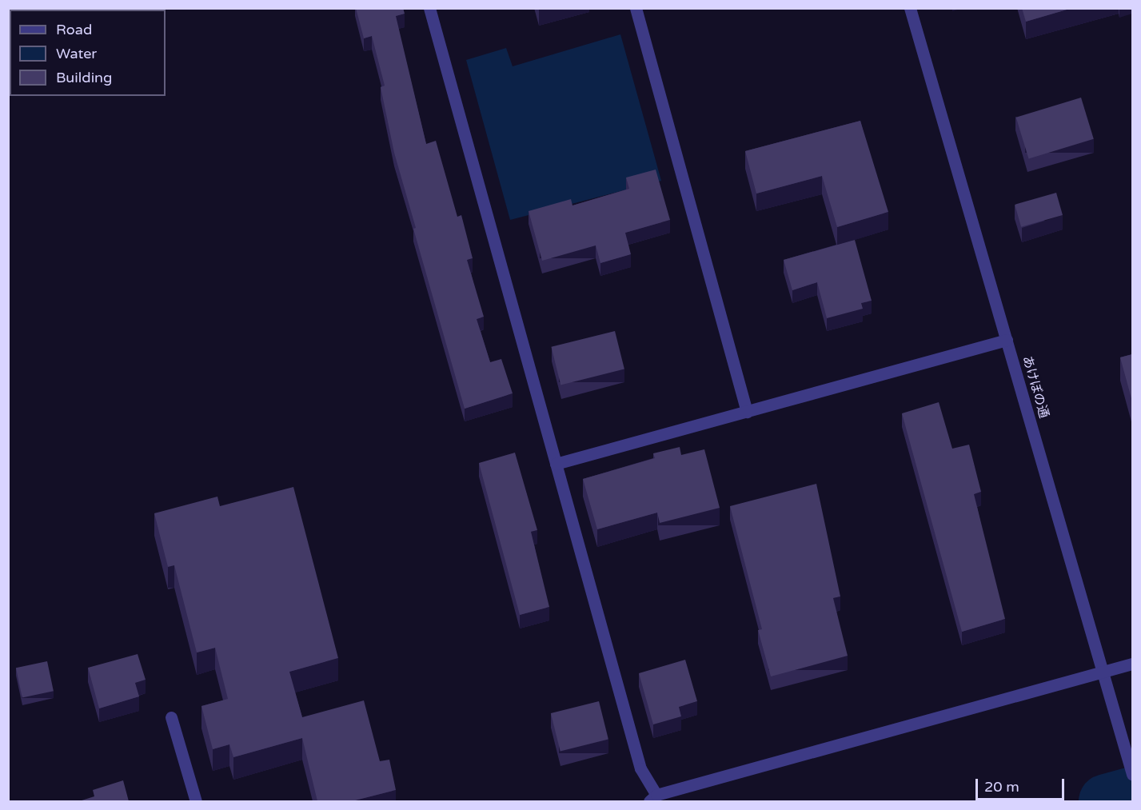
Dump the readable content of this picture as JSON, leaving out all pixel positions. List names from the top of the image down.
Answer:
{
  "streets": {
    "street": ["あけぼの通"]
  },
  "legend": ["Road", "Water", "Building"],
  "scale_bar": "20 m"
}
